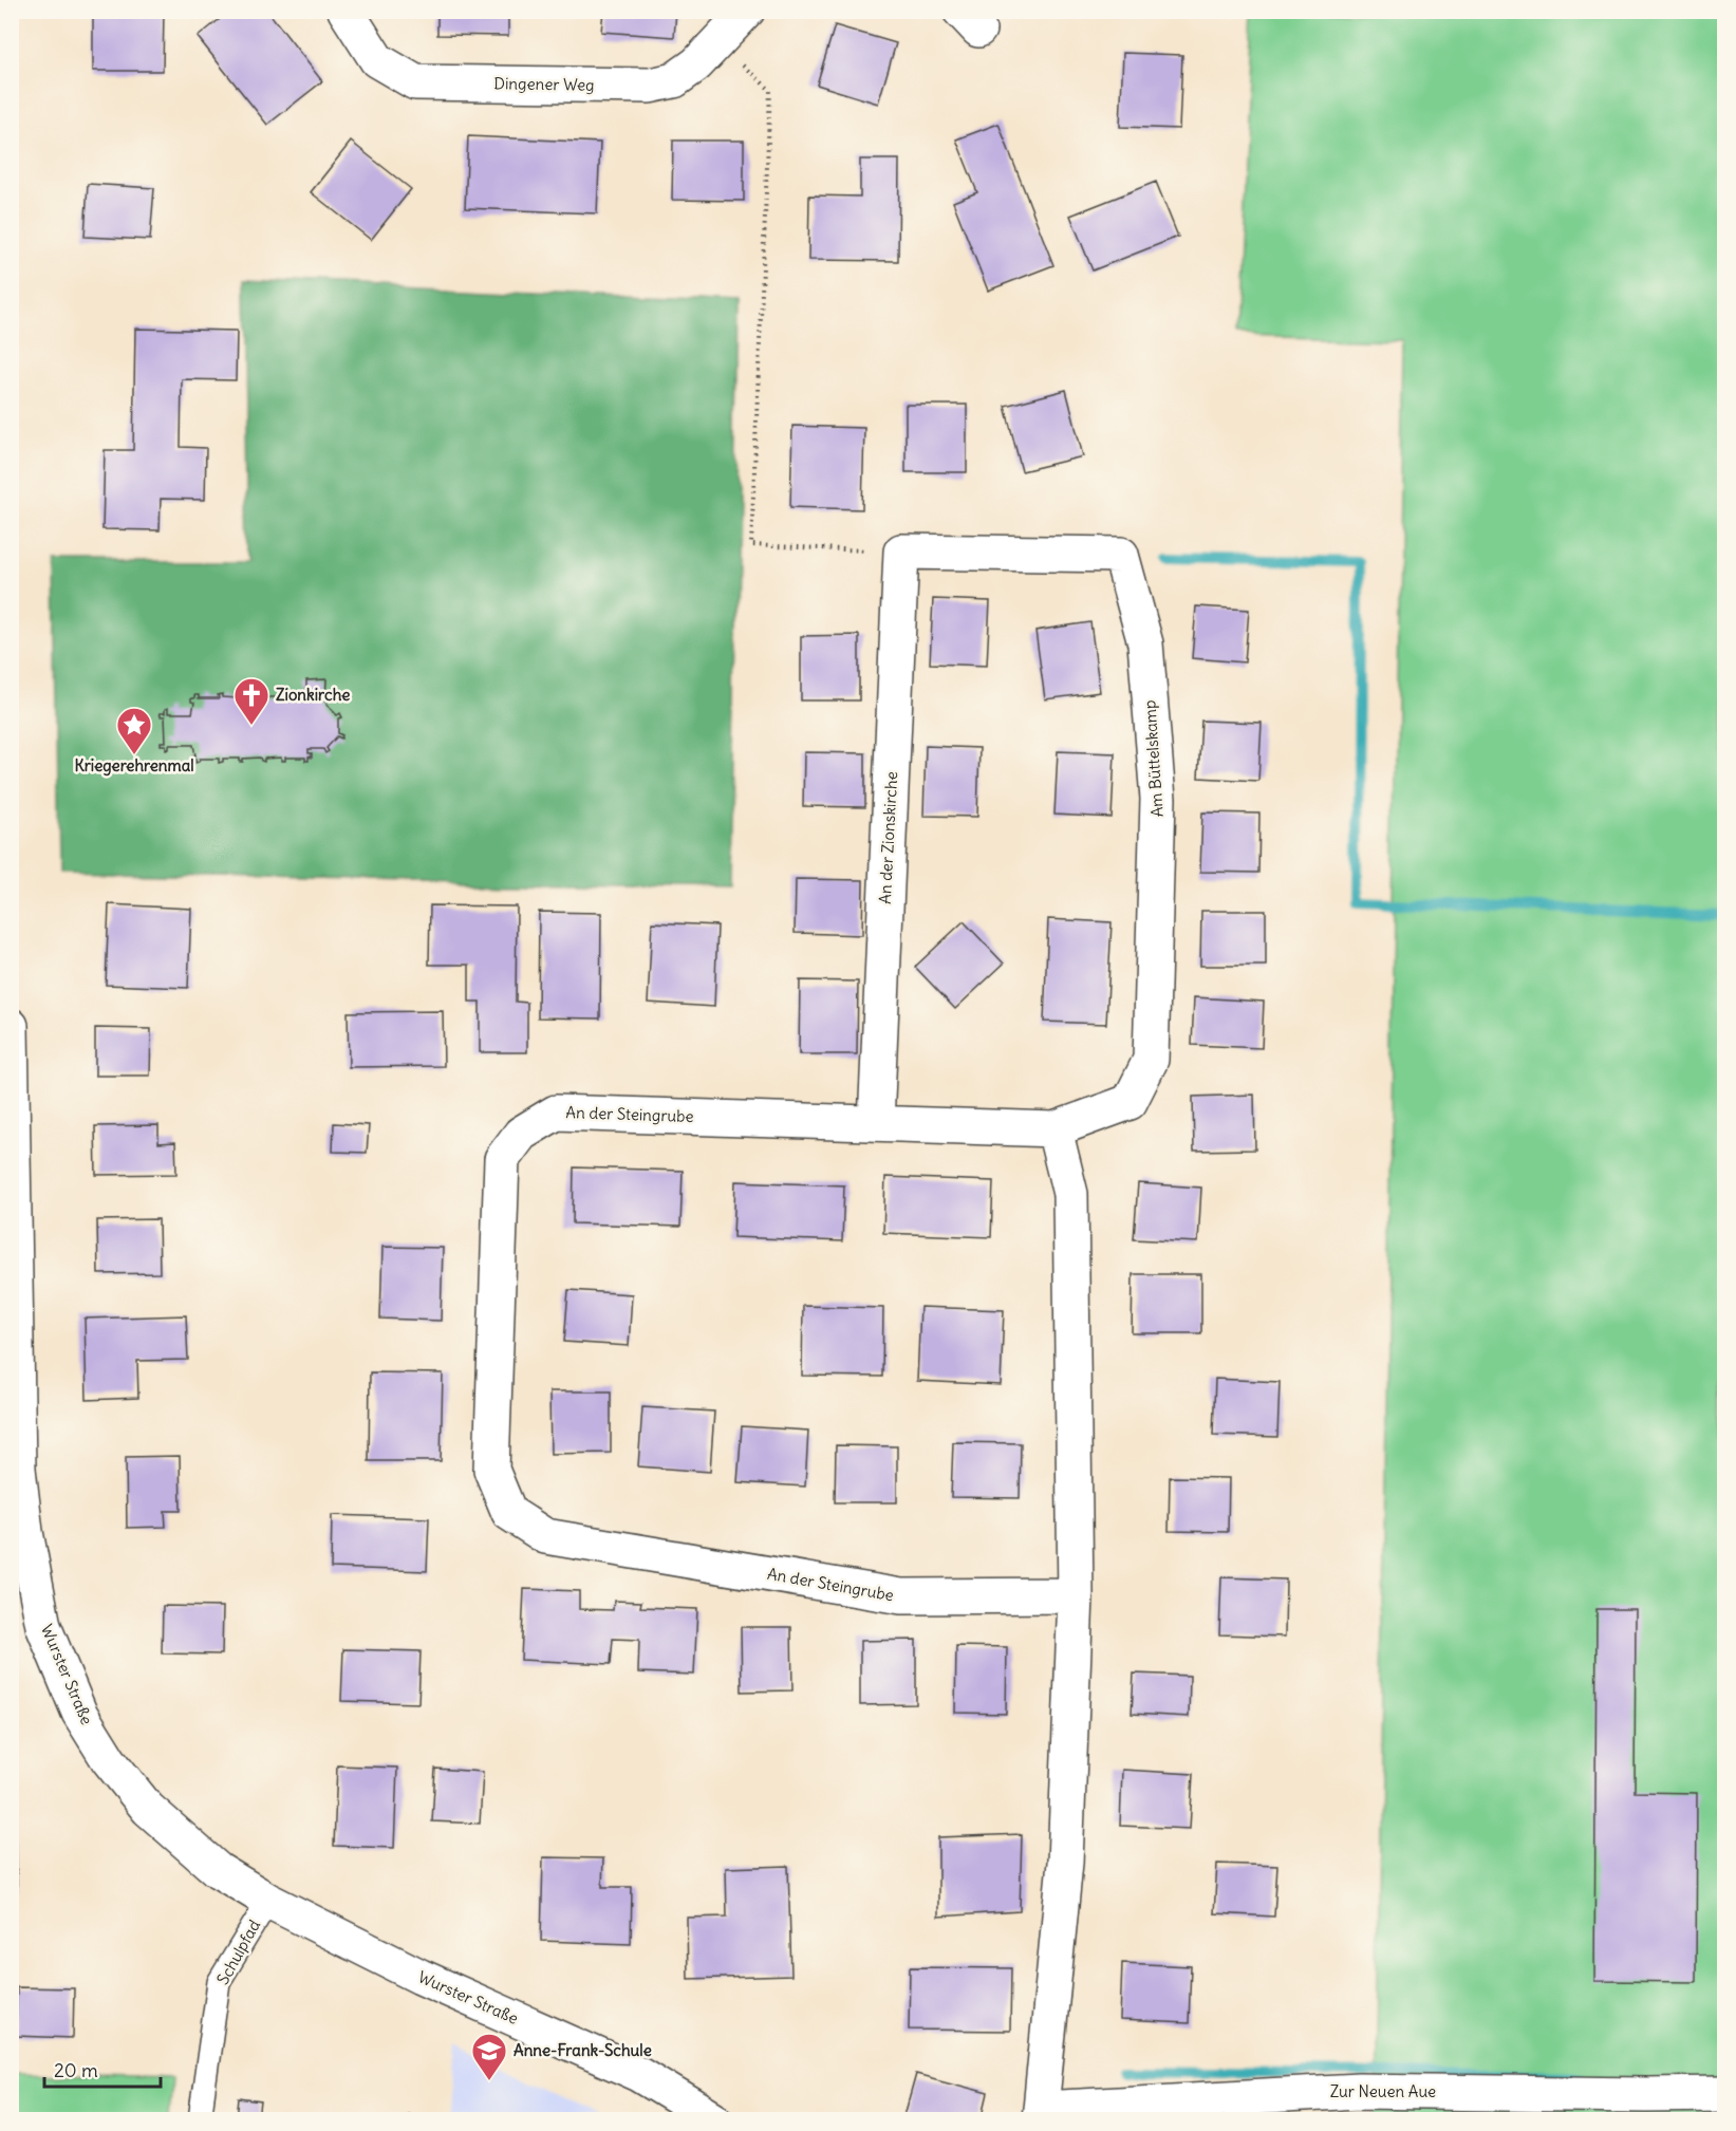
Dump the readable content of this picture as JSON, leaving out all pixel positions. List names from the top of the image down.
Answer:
{
  "streets": {
    "street": [
      "Dingener Weg",
      "Am Büttelskamp",
      "An der Zionskirche",
      "An der Steingrube",
      "Wurster Straße",
      "Zur Neuen Aue"
    ],
    "lane": ["Schulpfad"]
  },
  "crossings": [
    ["Am Büttelskamp", "An der Zionskirche"],
    ["Am Büttelskamp", "An der Steingrube"],
    ["An der Zionskirche", "An der Steingrube"],
    ["Wurster Straße", "Schulpfad"]
  ],
  "places": {
    "church": ["Zionkirche"],
    "place": ["Kriegerehrenmal"],
    "school or university": ["Anne-Frank-Schule"]
  },
  "scale_bar": "20 m"
}
